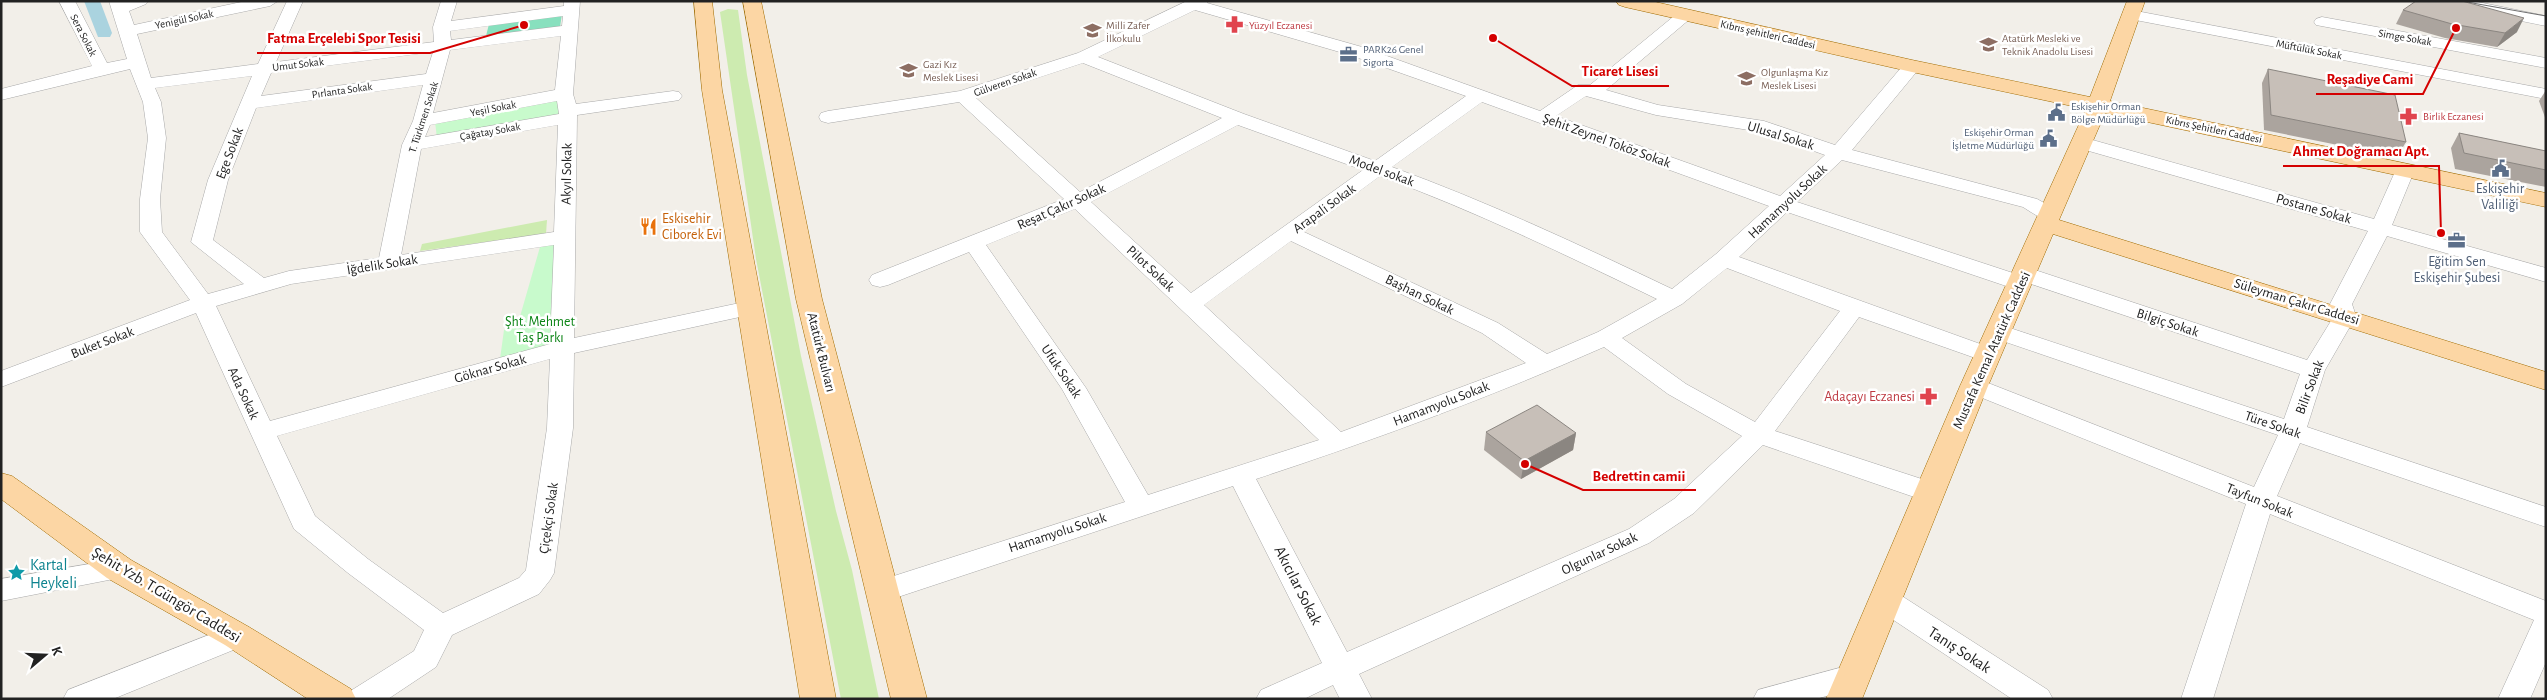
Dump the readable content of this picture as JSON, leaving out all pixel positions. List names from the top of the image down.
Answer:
{
  "streets": {
    "main road": [
      "Kıbrıs şehitleri Caddesi",
      "Kıbrıs Şehitleri Caddesi",
      "Süleyman Çakır Caddesi",
      "Mustafa Kemal Atatürk Caddesi",
      "Atatürk Bulvarı",
      "Şehit Yzb. T.Güngör Caddesi"
    ],
    "street": [
      "Yenigül Sokak",
      "Sera Sokak",
      "Simge Sokak",
      "Müftülük Sokak",
      "Umut Sokak",
      "Gülveren Sokak",
      "Pırlanta Sokak",
      "Yeşil Sokak",
      "T. Türkmen Sokak",
      "Çağatay Sokak",
      "Ulusal Sokak",
      "Şehit Zeynel Toköz Sokak",
      "Ege Sokak",
      "Model sokak",
      "Akyıl Sokak",
      "Hamamyolu Sokak",
      "Reşat Çakır Sokak",
      "Arapali Sokak",
      "Postane Sokak",
      "İğdelik Sokak",
      "Pilot Sokak",
      "Başhan Sokak",
      "Bilgiç Sokak",
      "Buket Sokak",
      "Göknar Sokak",
      "Ufuk Sokak",
      "Bilir Sokak",
      "Ada Sokak",
      "Türe Sokak",
      "Tayfun Sokak",
      "Çiçekçi Sokak",
      "Olgunlar Sokak",
      "Akıcılar Sokak",
      "Tanış Sokak"
    ]
  },
  "crossings": [
    ["Yenigül Sokak", "Ada Sokak"],
    ["Kıbrıs şehitleri Caddesi", "Kıbrıs Şehitleri Caddesi"],
    ["Kıbrıs şehitleri Caddesi", "Hamamyolu Sokak"],
    ["Sera Sokak", "Umut Sokak"],
    ["Müftülük Sokak", "Mustafa Kemal Atatürk Caddesi"],
    ["Umut Sokak", "T. Türkmen Sokak"],
    ["Umut Sokak", "Ege Sokak"],
    ["Umut Sokak", "Akyıl Sokak"],
    ["Umut Sokak", "Ada Sokak"],
    ["Gülveren Sokak", "Şehit Zeynel Toköz Sokak"],
    ["Gülveren Sokak", "Model sokak"],
    ["Gülveren Sokak", "Pilot Sokak"],
    ["Pırlanta Sokak", "T. Türkmen Sokak"],
    ["Pırlanta Sokak", "Ege Sokak"],
    ["Yeşil Sokak", "T. Türkmen Sokak"],
    ["Yeşil Sokak", "Çağatay Sokak"],
    ["Yeşil Sokak", "Akyıl Sokak"],
    ["T. Türkmen Sokak", "Çağatay Sokak"],
    ["T. Türkmen Sokak", "İğdelik Sokak"],
    ["Kıbrıs Şehitleri Caddesi", "Hamamyolu Sokak"],
    ["Kıbrıs Şehitleri Caddesi", "Mustafa Kemal Atatürk Caddesi"],
    ["Kıbrıs Şehitleri Caddesi", "Bilir Sokak"],
    ["Çağatay Sokak", "Akyıl Sokak"],
    ["Ulusal Sokak", "Hamamyolu Sokak"],
    ["Ulusal Sokak", "Süleyman Çakır Caddesi"],
    ["Ulusal Sokak", "Mustafa Kemal Atatürk Caddesi"],
    ["Şehit Zeynel Toköz Sokak", "Hamamyolu Sokak"],
    ["Şehit Zeynel Toköz Sokak", "Arapali Sokak"],
    ["Şehit Zeynel Toköz Sokak", "Bilgiç Sokak"],
    ["Şehit Zeynel Toköz Sokak", "Mustafa Kemal Atatürk Caddesi"],
    ["Ege Sokak", "İğdelik Sokak"],
    ["Model sokak", "Hamamyolu Sokak"],
    ["Model sokak", "Reşat Çakır Sokak"],
    ["Model sokak", "Arapali Sokak"],
    ["Akyıl Sokak", "İğdelik Sokak"],
    ["Akyıl Sokak", "Göknar Sokak"],
    ["Akyıl Sokak", "Çiçekçi Sokak"],
    ["Hamamyolu Sokak", "Pilot Sokak"],
    ["Hamamyolu Sokak", "Başhan Sokak"],
    ["Hamamyolu Sokak", "Atatürk Bulvarı"],
    ["Hamamyolu Sokak", "Ufuk Sokak"],
    ["Hamamyolu Sokak", "Türe Sokak"],
    ["Hamamyolu Sokak", "Akıcılar Sokak"],
    ["Reşat Çakır Sokak", "Pilot Sokak"],
    ["Reşat Çakır Sokak", "Ufuk Sokak"],
    ["Arapali Sokak", "Pilot Sokak"],
    ["Arapali Sokak", "Başhan Sokak"],
    ["Postane Sokak", "Mustafa Kemal Atatürk Caddesi"],
    ["Postane Sokak", "Bilir Sokak"],
    ["İğdelik Sokak", "Buket Sokak"],
    ["İğdelik Sokak", "Ada Sokak"],
    ["Süleyman Çakır Caddesi", "Mustafa Kemal Atatürk Caddesi"],
    ["Süleyman Çakır Caddesi", "Bilir Sokak"],
    ["Bilgiç Sokak", "Mustafa Kemal Atatürk Caddesi"],
    ["Bilgiç Sokak", "Bilir Sokak"],
    ["Buket Sokak", "Ada Sokak"],
    ["Mustafa Kemal Atatürk Caddesi", "Türe Sokak"],
    ["Mustafa Kemal Atatürk Caddesi", "Tayfun Sokak"],
    ["Mustafa Kemal Atatürk Caddesi", "Tanış Sokak"],
    ["Göknar Sokak", "Ada Sokak"],
    ["Göknar Sokak", "Çiçekçi Sokak"],
    ["Bilir Sokak", "Türe Sokak"],
    ["Bilir Sokak", "Tayfun Sokak"],
    ["Ada Sokak", "Çiçekçi Sokak"],
    ["Türe Sokak", "Olgunlar Sokak"],
    ["Olgunlar Sokak", "Akıcılar Sokak"]
  ],
  "parks": ["Şht. Mehmet Taş Parkı"],
  "places": {
    "other": [
      "Fatma Erçelebi Spor Tesisi",
      "Reşadiye Cami",
      "Ticaret Lisesi",
      "Ahmet Doğramacı Apt.",
      "Bedrettin camii"
    ],
    "pharmacy": ["Yüzyıl Eczanesi", "Birlik Eczanesi", "Adaçayı Eczanesi"],
    "school or university": [
      "Milli Zafer İlkokulu",
      "Atatürk Mesleki ve Teknik Anadolu Lisesi",
      "Gazi Kız Meslek Lisesi",
      "Olgunlaşma Kız Meslek Lisesi"
    ],
    "office": ["PARK26 Genel Sigorta", "Eğitim Sen Eskişehir Şubesi"],
    "public building": ["Eskişehir Orman Bölge Müdürlüğü", "Eskişehir Orman İşletme Müdürlüğü", "Eskişehir Valiliği"],
    "restaurant": ["Eskisehir Ciborek Evi"],
    "place": ["Kartal Heykeli"]
  },
  "north": "right"
}
